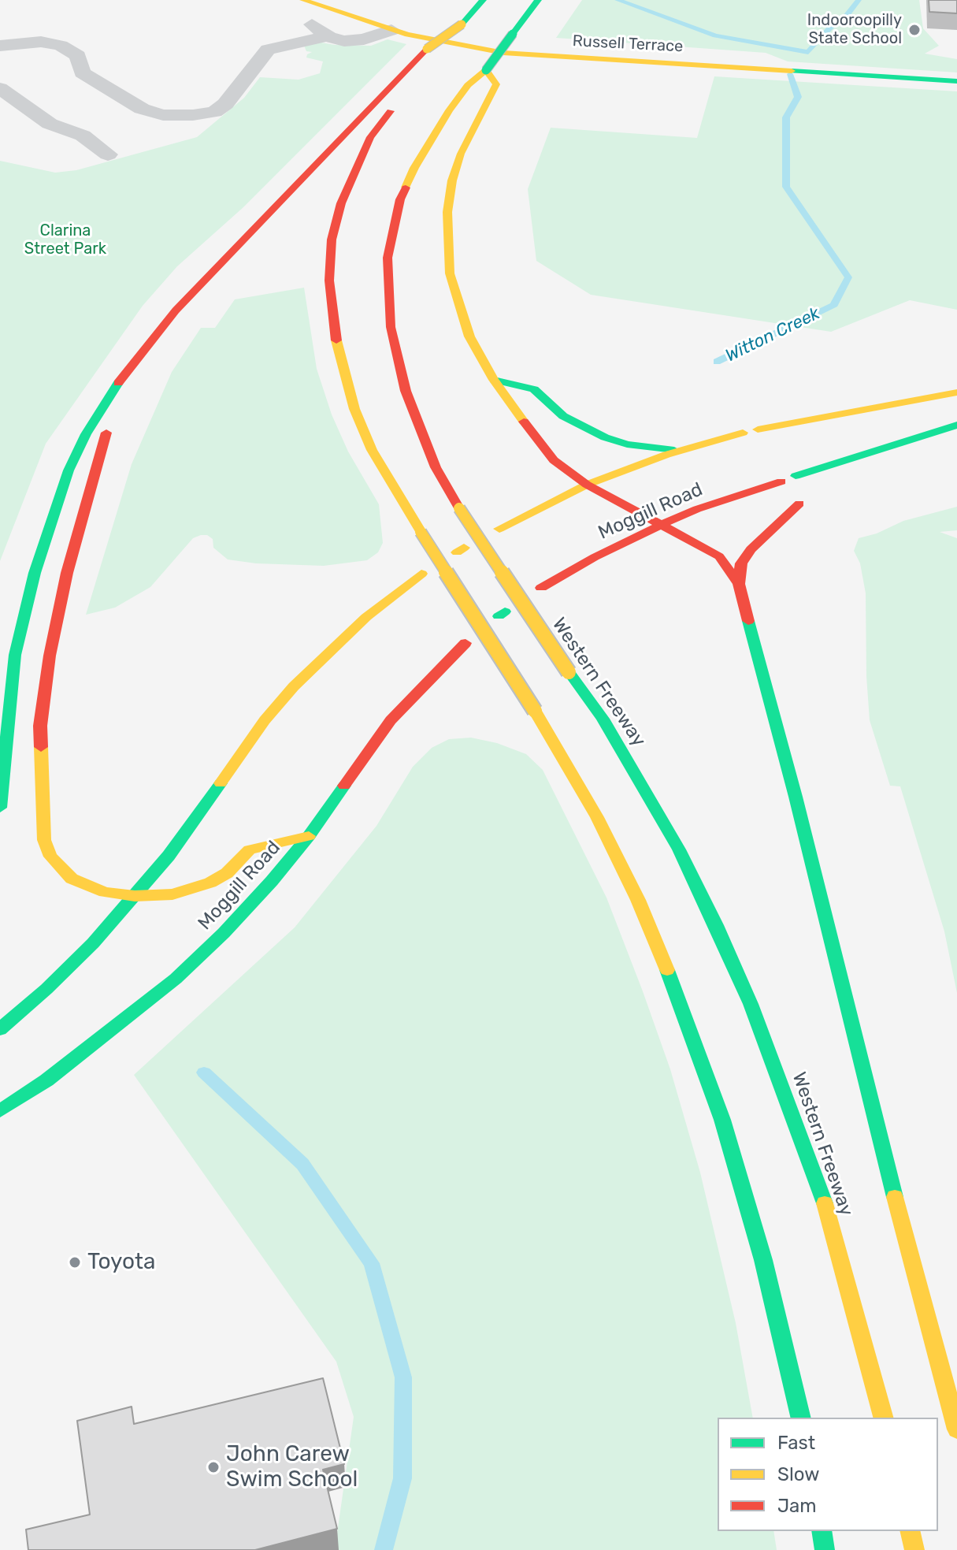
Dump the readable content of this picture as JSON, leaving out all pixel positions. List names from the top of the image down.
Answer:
{
  "streets": {
    "main road": ["Russell Terrace", "Moggill Road", "Western Freeway"]
  },
  "water": ["Witton Creek"],
  "parks": ["Clarina Street Park"],
  "places": ["Indooroopilly State School", "Toyota", "John Carew Swim School"],
  "legend": ["Fast", "Slow", "Jam"]
}
